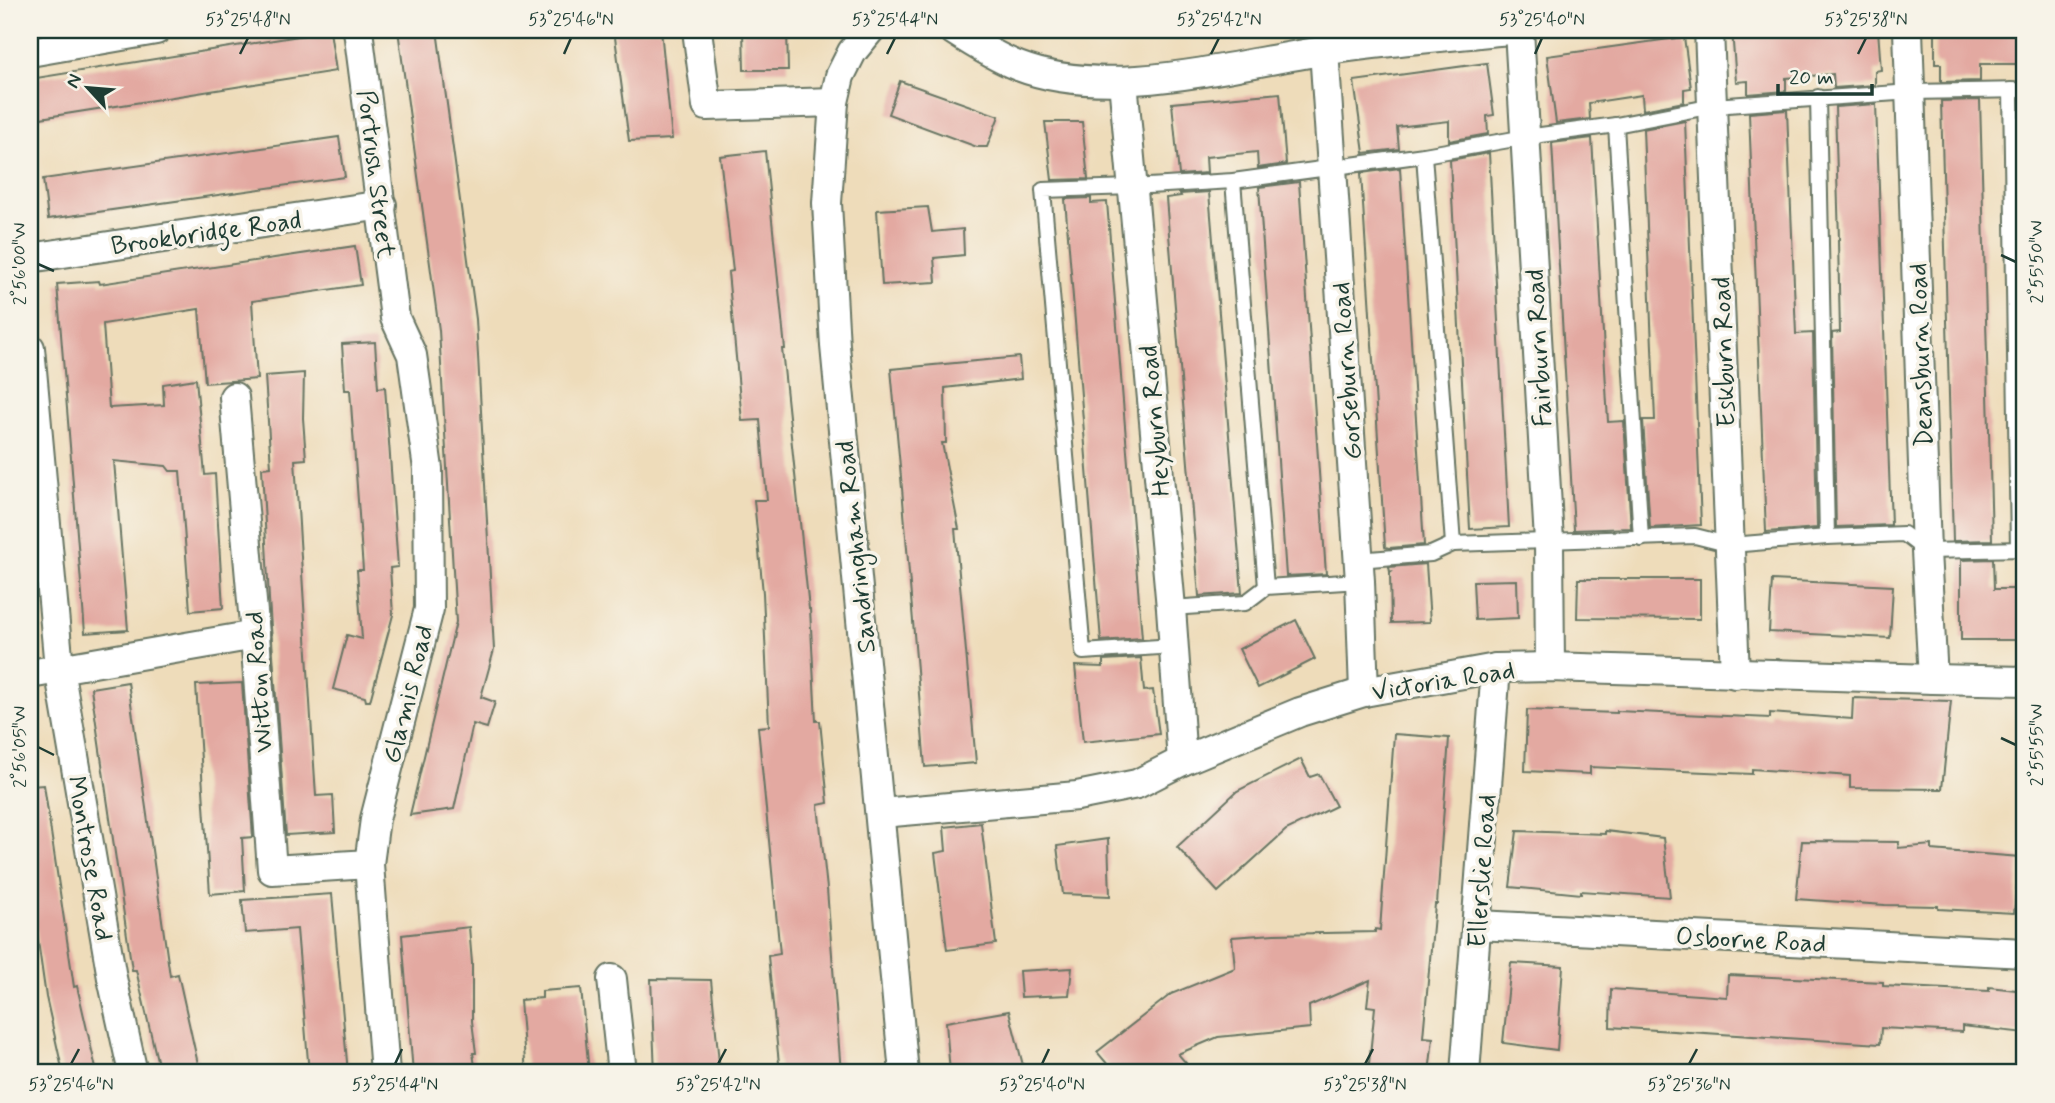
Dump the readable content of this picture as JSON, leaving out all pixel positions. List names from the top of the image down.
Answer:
{
  "streets": {
    "street": [
      "Portrush Street",
      "Brookbridge Road",
      "Fairburn Road",
      "Eskburn Road",
      "Deansburn Road",
      "Gorseburn Road",
      "Heyburn Road",
      "Sandringham Road",
      "Victoria Road",
      "Witton Road",
      "Glamis Road",
      "Montrose Road",
      "Ellerslie Road",
      "Osborne Road"
    ]
  },
  "crossings": [
    ["Portrush Street", "Brookbridge Road"],
    ["Portrush Street", "Glamis Road"],
    ["Fairburn Road", "Victoria Road"],
    ["Eskburn Road", "Victoria Road"],
    ["Deansburn Road", "Victoria Road"],
    ["Gorseburn Road", "Victoria Road"],
    ["Heyburn Road", "Victoria Road"],
    ["Sandringham Road", "Victoria Road"],
    ["Victoria Road", "Ellerslie Road"],
    ["Witton Road", "Glamis Road"],
    ["Ellerslie Road", "Osborne Road"]
  ],
  "scale_bar": "20 m",
  "north": "top left",
  "coordinates": [
    "53°25'48\"N",
    "53°25'46\"N",
    "53°25'44\"N",
    "53°25'42\"N",
    "53°25'40\"N",
    "53°25'38\"N",
    "2°55'50\"W",
    "2°56'00\"W",
    "2°55'55\"W",
    "2°56'05\"W",
    "53°25'36\"N"
  ]
}
